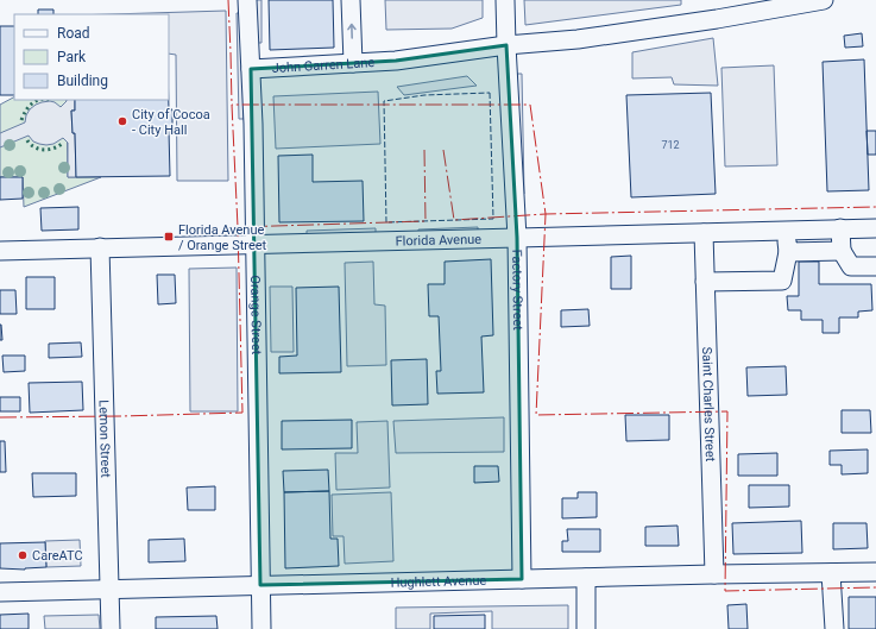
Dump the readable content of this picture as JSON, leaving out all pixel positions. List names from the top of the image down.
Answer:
{
  "streets": {
    "street": [
      "John Garren Lane",
      "Florida Avenue",
      "Factory Street",
      "Orange Street",
      "Saint Charles Street",
      "Lemon Street",
      "Hughlett Avenue"
    ]
  },
  "crossings": [
    ["John Garren Lane", "Factory Street"],
    ["John Garren Lane", "Orange Street"],
    ["Florida Avenue", "Factory Street"],
    ["Florida Avenue", "Orange Street"],
    ["Florida Avenue", "Saint Charles Street"],
    ["Florida Avenue", "Lemon Street"],
    ["Factory Street", "Hughlett Avenue"],
    ["Orange Street", "Hughlett Avenue"],
    ["Saint Charles Street", "Hughlett Avenue"],
    ["Lemon Street", "Hughlett Avenue"]
  ],
  "places": {
    "other": ["City of Cocoa - City Hall", "CareATC"],
    "transit": ["Florida Avenue / Orange Street"]
  },
  "house_numbers": ["712"],
  "legend": ["Road", "Park", "Building"]
}
